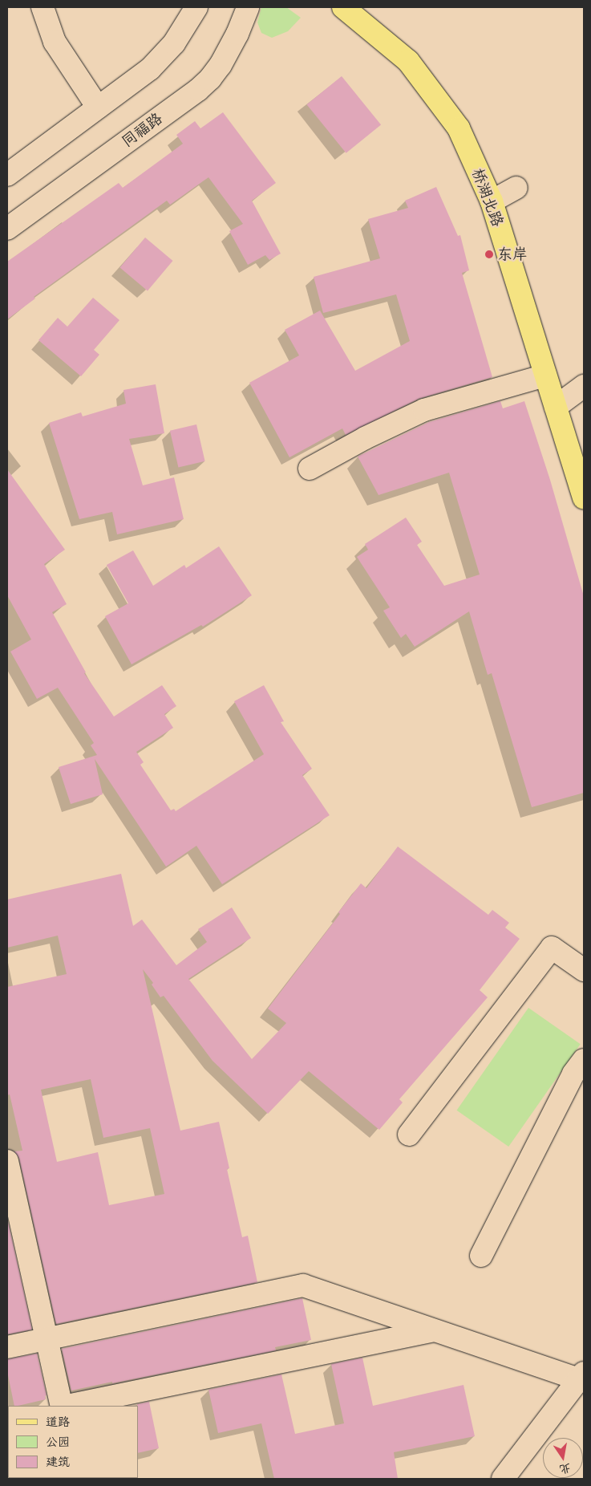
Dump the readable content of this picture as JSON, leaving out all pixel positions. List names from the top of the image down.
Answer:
{
  "streets": {
    "main road": ["桥湖北路"],
    "street": ["同福路"]
  },
  "places": ["东岸"],
  "legend": ["道路", "公园", "建筑"],
  "north": "bottom"
}
